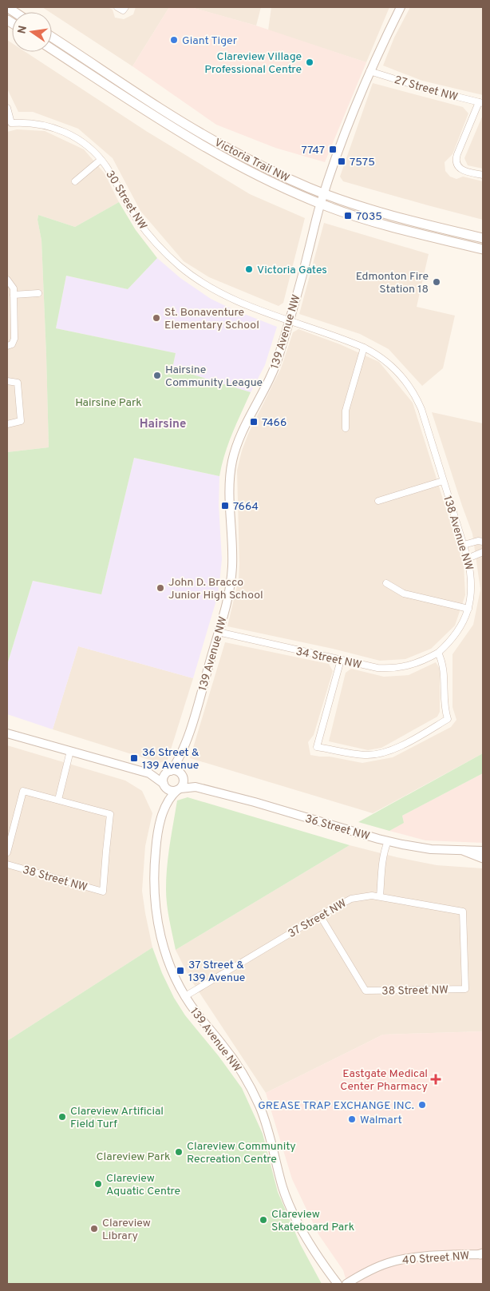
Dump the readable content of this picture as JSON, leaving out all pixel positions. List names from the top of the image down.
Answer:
{
  "streets": {
    "main road": ["Victoria Trail NW"],
    "street": [
      "27 Street NW",
      "30 Street NW",
      "139 Avenue NW",
      "138 Avenue NW",
      "34 Street NW",
      "36 Street NW",
      "38 Street NW",
      "37 Street NW",
      "40 Street NW"
    ]
  },
  "crossings": [
    ["27 Street NW", "139 Avenue NW"],
    ["Victoria Trail NW", "139 Avenue NW"],
    ["30 Street NW", "139 Avenue NW"],
    ["30 Street NW", "138 Avenue NW"],
    ["139 Avenue NW", "34 Street NW"],
    ["139 Avenue NW", "36 Street NW"],
    ["139 Avenue NW", "37 Street NW"],
    ["138 Avenue NW", "34 Street NW"],
    ["38 Street NW", "37 Street NW"]
  ],
  "districts": ["Hairsine"],
  "parks": ["Hairsine Park", "Clareview Park"],
  "places": {
    "other": [
      "Giant Tiger",
      "Clareview Village Professional Centre",
      "Victoria Gates",
      "Edmonton Fire Station 18",
      "St. Bonaventure Elementary School",
      "Hairsine Community League",
      "John D. Bracco Junior High School",
      "GREASE TRAP EXCHANGE INC.",
      "Clareview Artificial Field Turf",
      "Walmart",
      "Clareview Community Recreation Centre",
      "Clareview Aquatic Centre",
      "Clareview Skateboard Park",
      "Clareview Library"
    ],
    "transit": [
      "7747",
      "7575",
      "7035",
      "7466",
      "7664",
      "36 Street & 139 Avenue",
      "37 Street & 139 Avenue"
    ],
    "health": ["Eastgate Medical Center Pharmacy"]
  },
  "north": "left"
}
